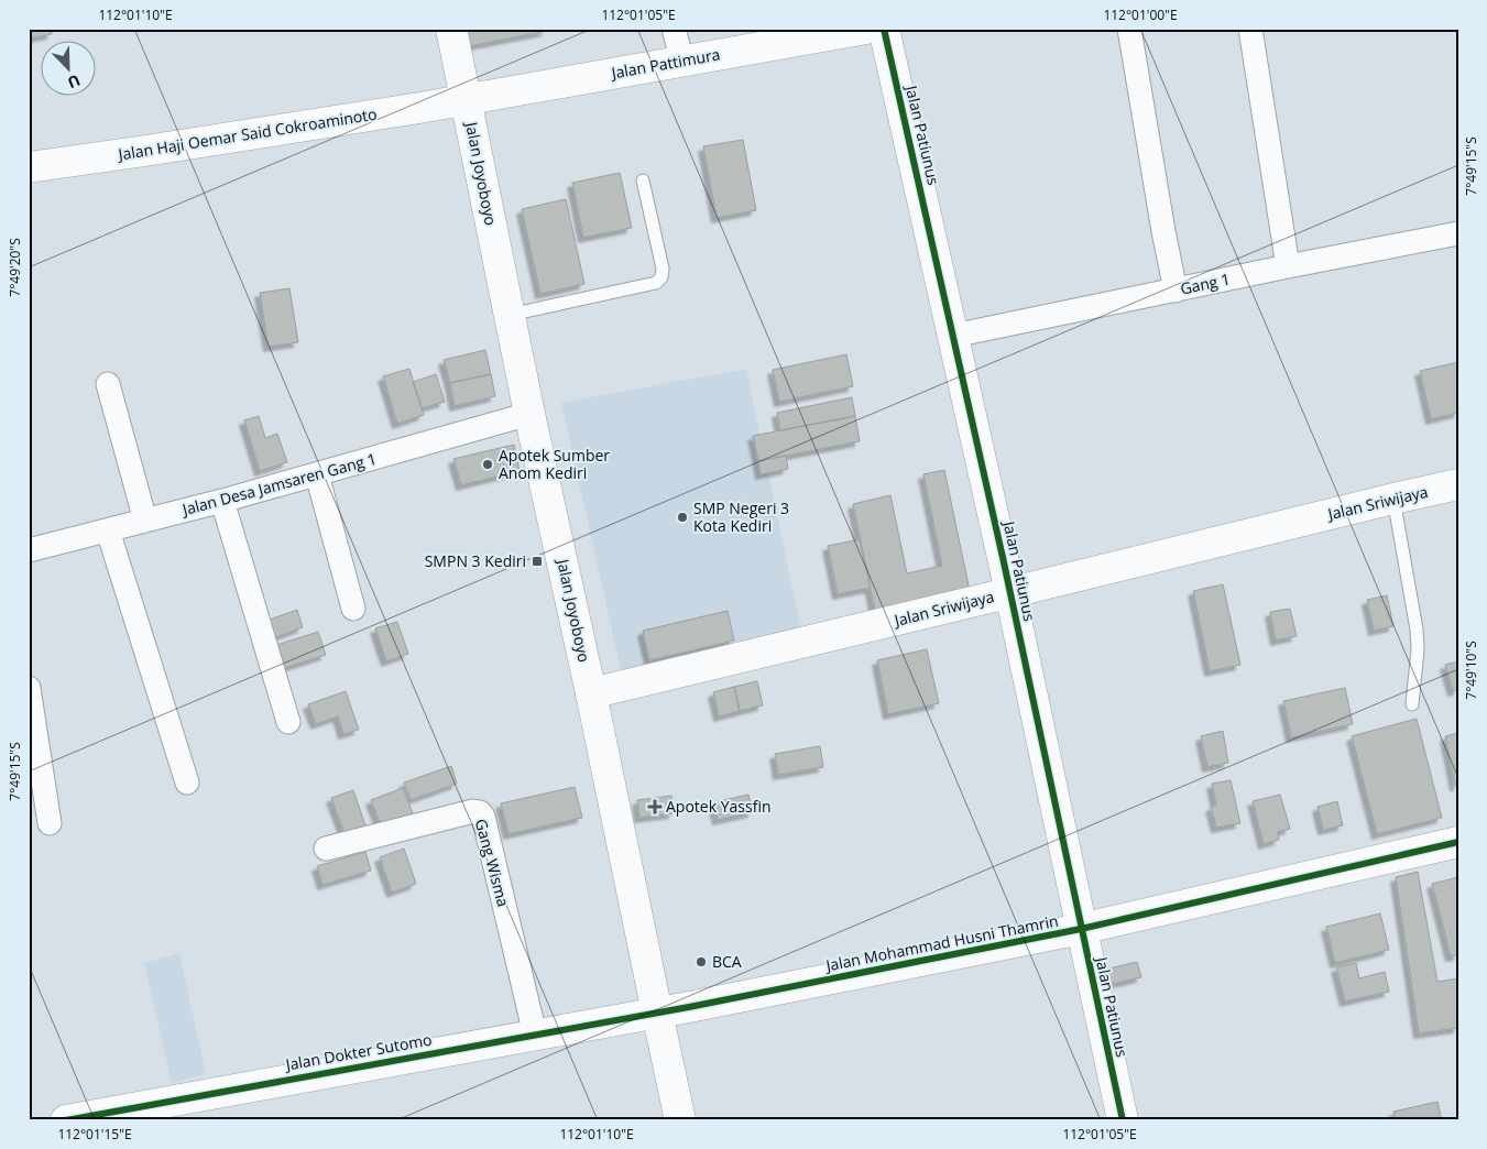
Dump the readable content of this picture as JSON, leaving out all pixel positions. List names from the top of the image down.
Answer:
{
  "streets": {
    "street": [
      "Jalan Pattimura",
      "Jalan Haji Oemar Said Cokroaminoto",
      "Jalan Patiunus",
      "Jalan Joyoboyo",
      "Gang 1",
      "Jalan Desa Jamsaren Gang 1",
      "Jalan Sriwijaya",
      "Gang Wisma",
      "Jalan Mohammad Husni Thamrin",
      "Jalan Dokter Sutomo"
    ]
  },
  "crossings": [
    ["Jalan Pattimura", "Jalan Haji Oemar Said Cokroaminoto"],
    ["Jalan Pattimura", "Jalan Joyoboyo"],
    ["Jalan Haji Oemar Said Cokroaminoto", "Jalan Joyoboyo"],
    ["Jalan Patiunus", "Gang 1"],
    ["Jalan Patiunus", "Jalan Sriwijaya"],
    ["Jalan Patiunus", "Jalan Mohammad Husni Thamrin"],
    ["Jalan Joyoboyo", "Jalan Desa Jamsaren Gang 1"],
    ["Jalan Joyoboyo", "Jalan Sriwijaya"],
    ["Jalan Joyoboyo", "Jalan Mohammad Husni Thamrin"],
    ["Jalan Joyoboyo", "Jalan Dokter Sutomo"],
    ["Gang Wisma", "Jalan Dokter Sutomo"],
    ["Jalan Mohammad Husni Thamrin", "Jalan Dokter Sutomo"]
  ],
  "places": {
    "other": ["Apotek Sumber Anom Kediri", "SMP Negeri 3 Kota Kediri", "BCA"],
    "transit": ["SMPN 3 Kediri"],
    "health": ["Apotek Yassfin"]
  },
  "north": "bottom right",
  "coordinates": [
    "112°01'10\"E",
    "112°01'05\"E",
    "112°01'00\"E",
    "7°49'15\"S",
    "7°49'20\"S",
    "7°49'10\"S",
    "112°01'15\"E"
  ]
}
